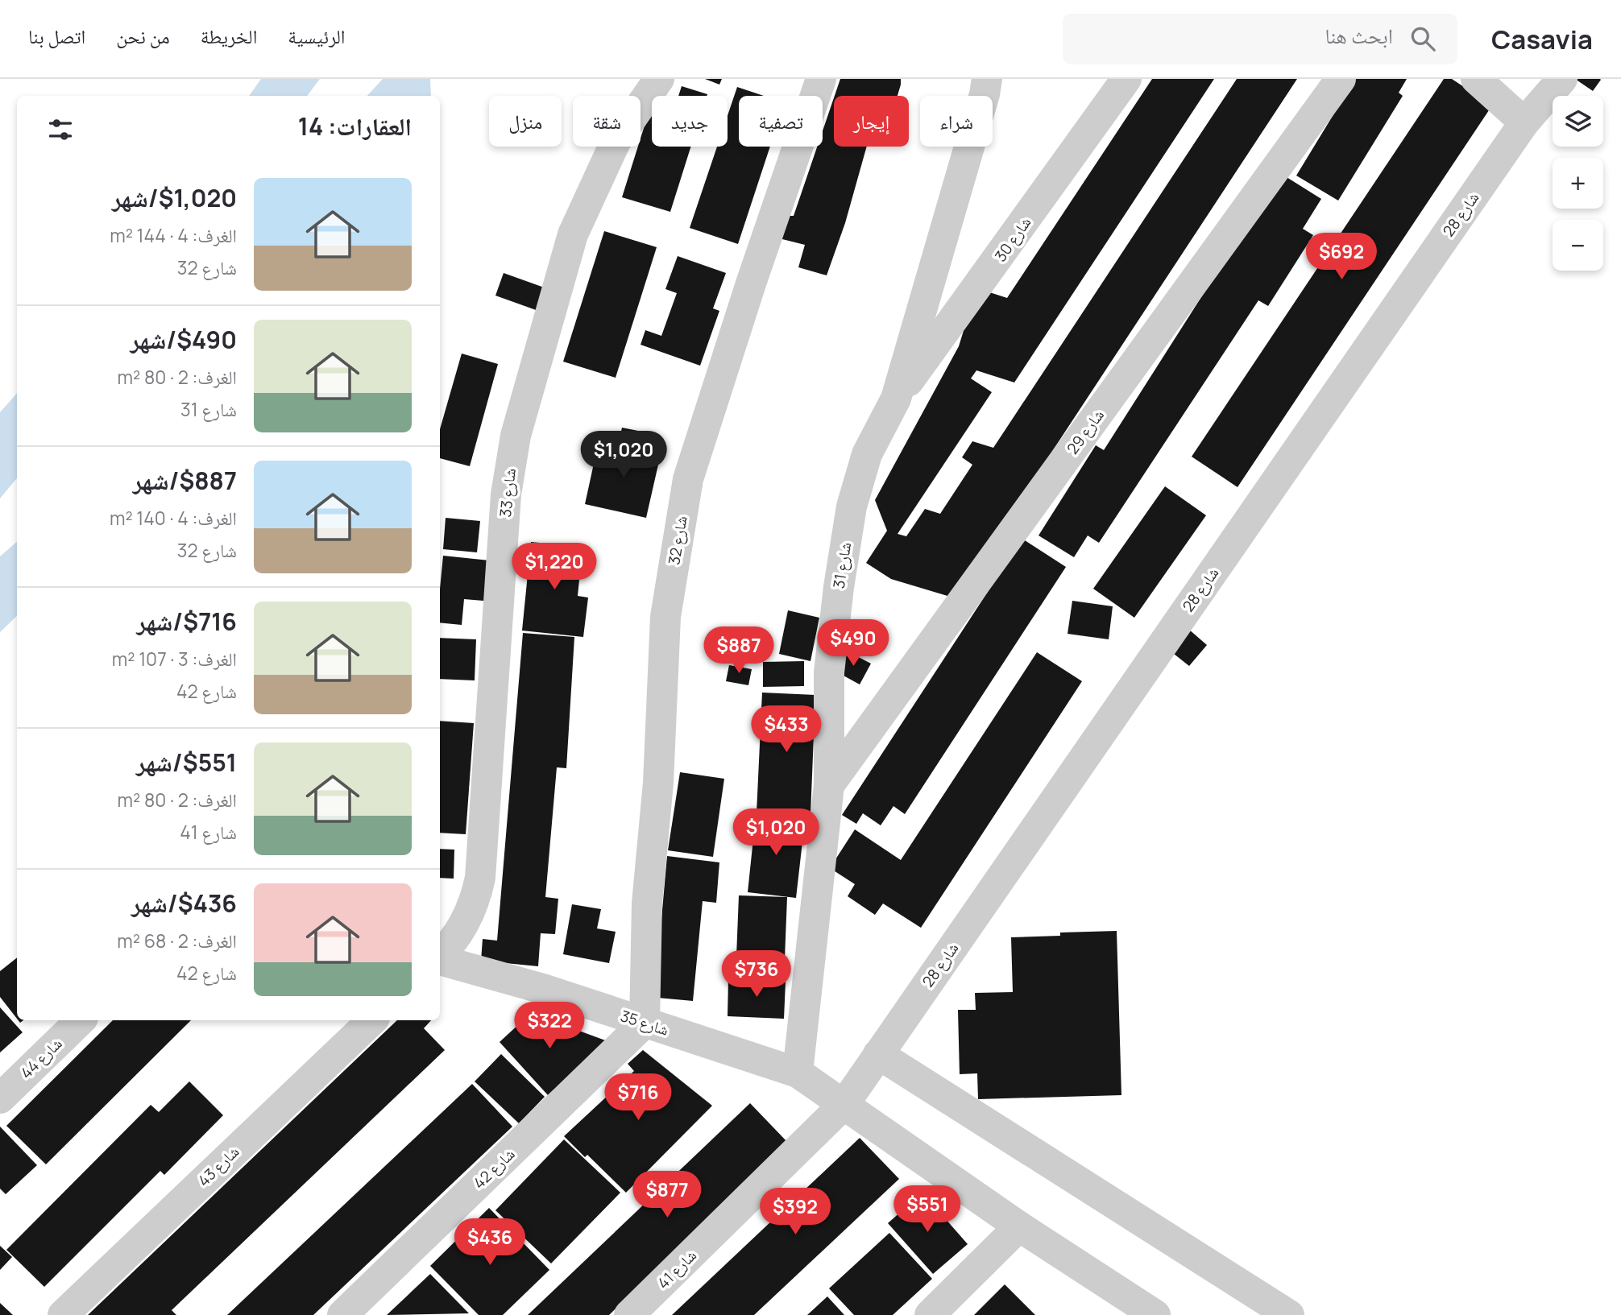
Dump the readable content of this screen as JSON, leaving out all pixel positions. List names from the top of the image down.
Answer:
{
  "streets": {
    "street": [
      "شارع 28",
      "شارع 30",
      "شارع 29",
      "شارع 33",
      "شارع 32",
      "شارع 31",
      "شارع 35",
      "شارع 44",
      "شارع 43",
      "شارع 42",
      "شارع 41"
    ]
  },
  "crossings": [
    ["شارع 28", "شارع 35"],
    ["شارع 28", "شارع 41"],
    ["شارع 30", "شارع 31"],
    ["شارع 29", "شارع 31"],
    ["شارع 32", "شارع 35"],
    ["شارع 32", "شارع 42"],
    ["شارع 31", "شارع 35"],
    ["شارع 35", "شارع 42"],
    ["شارع 35", "شارع 41"]
  ],
  "page": {
    "header": "Casavia",
    "search": "ابحث هنا",
    "nav": [
      "الرئيسية",
      "الخريطة",
      "من نحن",
      "اتصل بنا"
    ],
    "map_buttons": ["+", "−"],
    "chip": [
      "شراء",
      "إيجار",
      "تصفية",
      "جديد",
      "شقة",
      "منزل"
    ],
    "heading": "العقارات: 14",
    "list": [
      {
        "name": "$1,020/شهر",
        "note": "الغرف: 4 · 144 m² · شارع 32"
      },
      {
        "name": "$490/شهر",
        "note": "الغرف: 2 · 80 m² · شارع 31"
      },
      {
        "name": "$887/شهر",
        "note": "الغرف: 4 · 140 m² · شارع 32"
      },
      {
        "name": "$716/شهر",
        "note": "الغرف: 3 · 107 m² · شارع 42"
      },
      {
        "name": "$551/شهر",
        "note": "الغرف: 2 · 80 m² · شارع 41"
      },
      {
        "name": "$436/شهر",
        "note": "الغرف: 2 · 68 m² · شارع 42"
      }
    ],
    "price": [
      "$692",
      "$1,020",
      "$1,220",
      "$490",
      "$887",
      "$433",
      "$1,020",
      "$736",
      "$322",
      "$716",
      "$877",
      "$551",
      "$392",
      "$436"
    ]
  }
}
